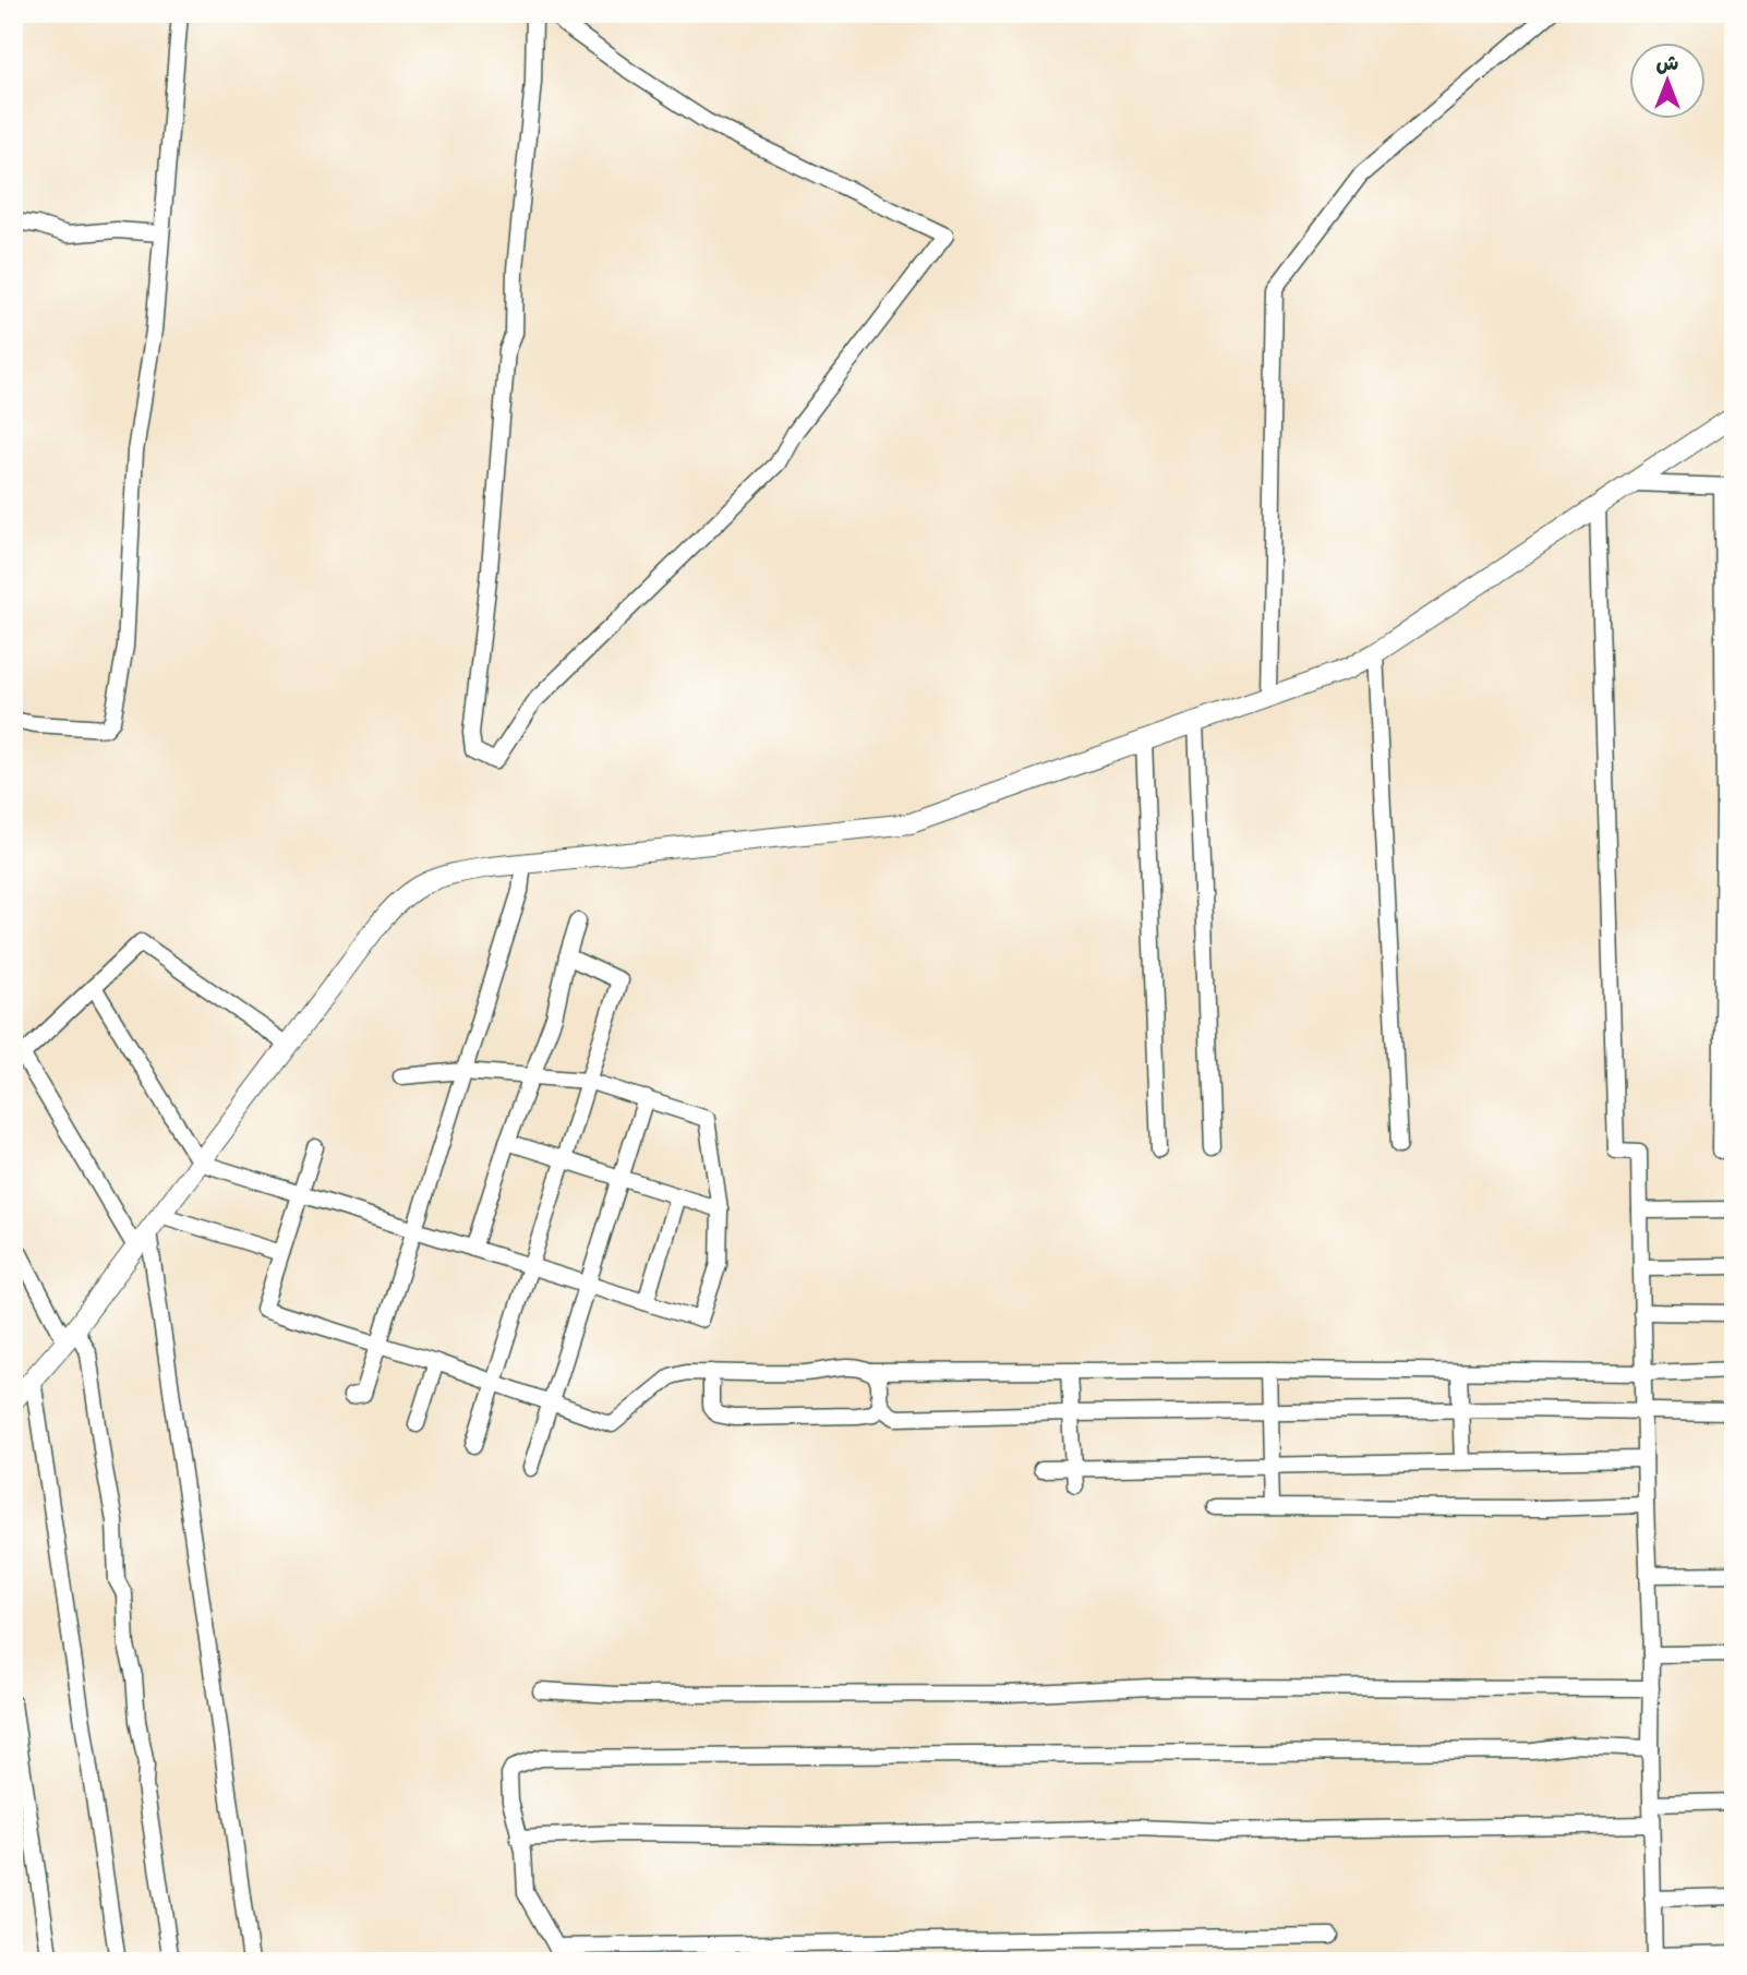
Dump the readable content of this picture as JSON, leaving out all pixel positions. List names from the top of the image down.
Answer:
{
  "north": "top"
}
